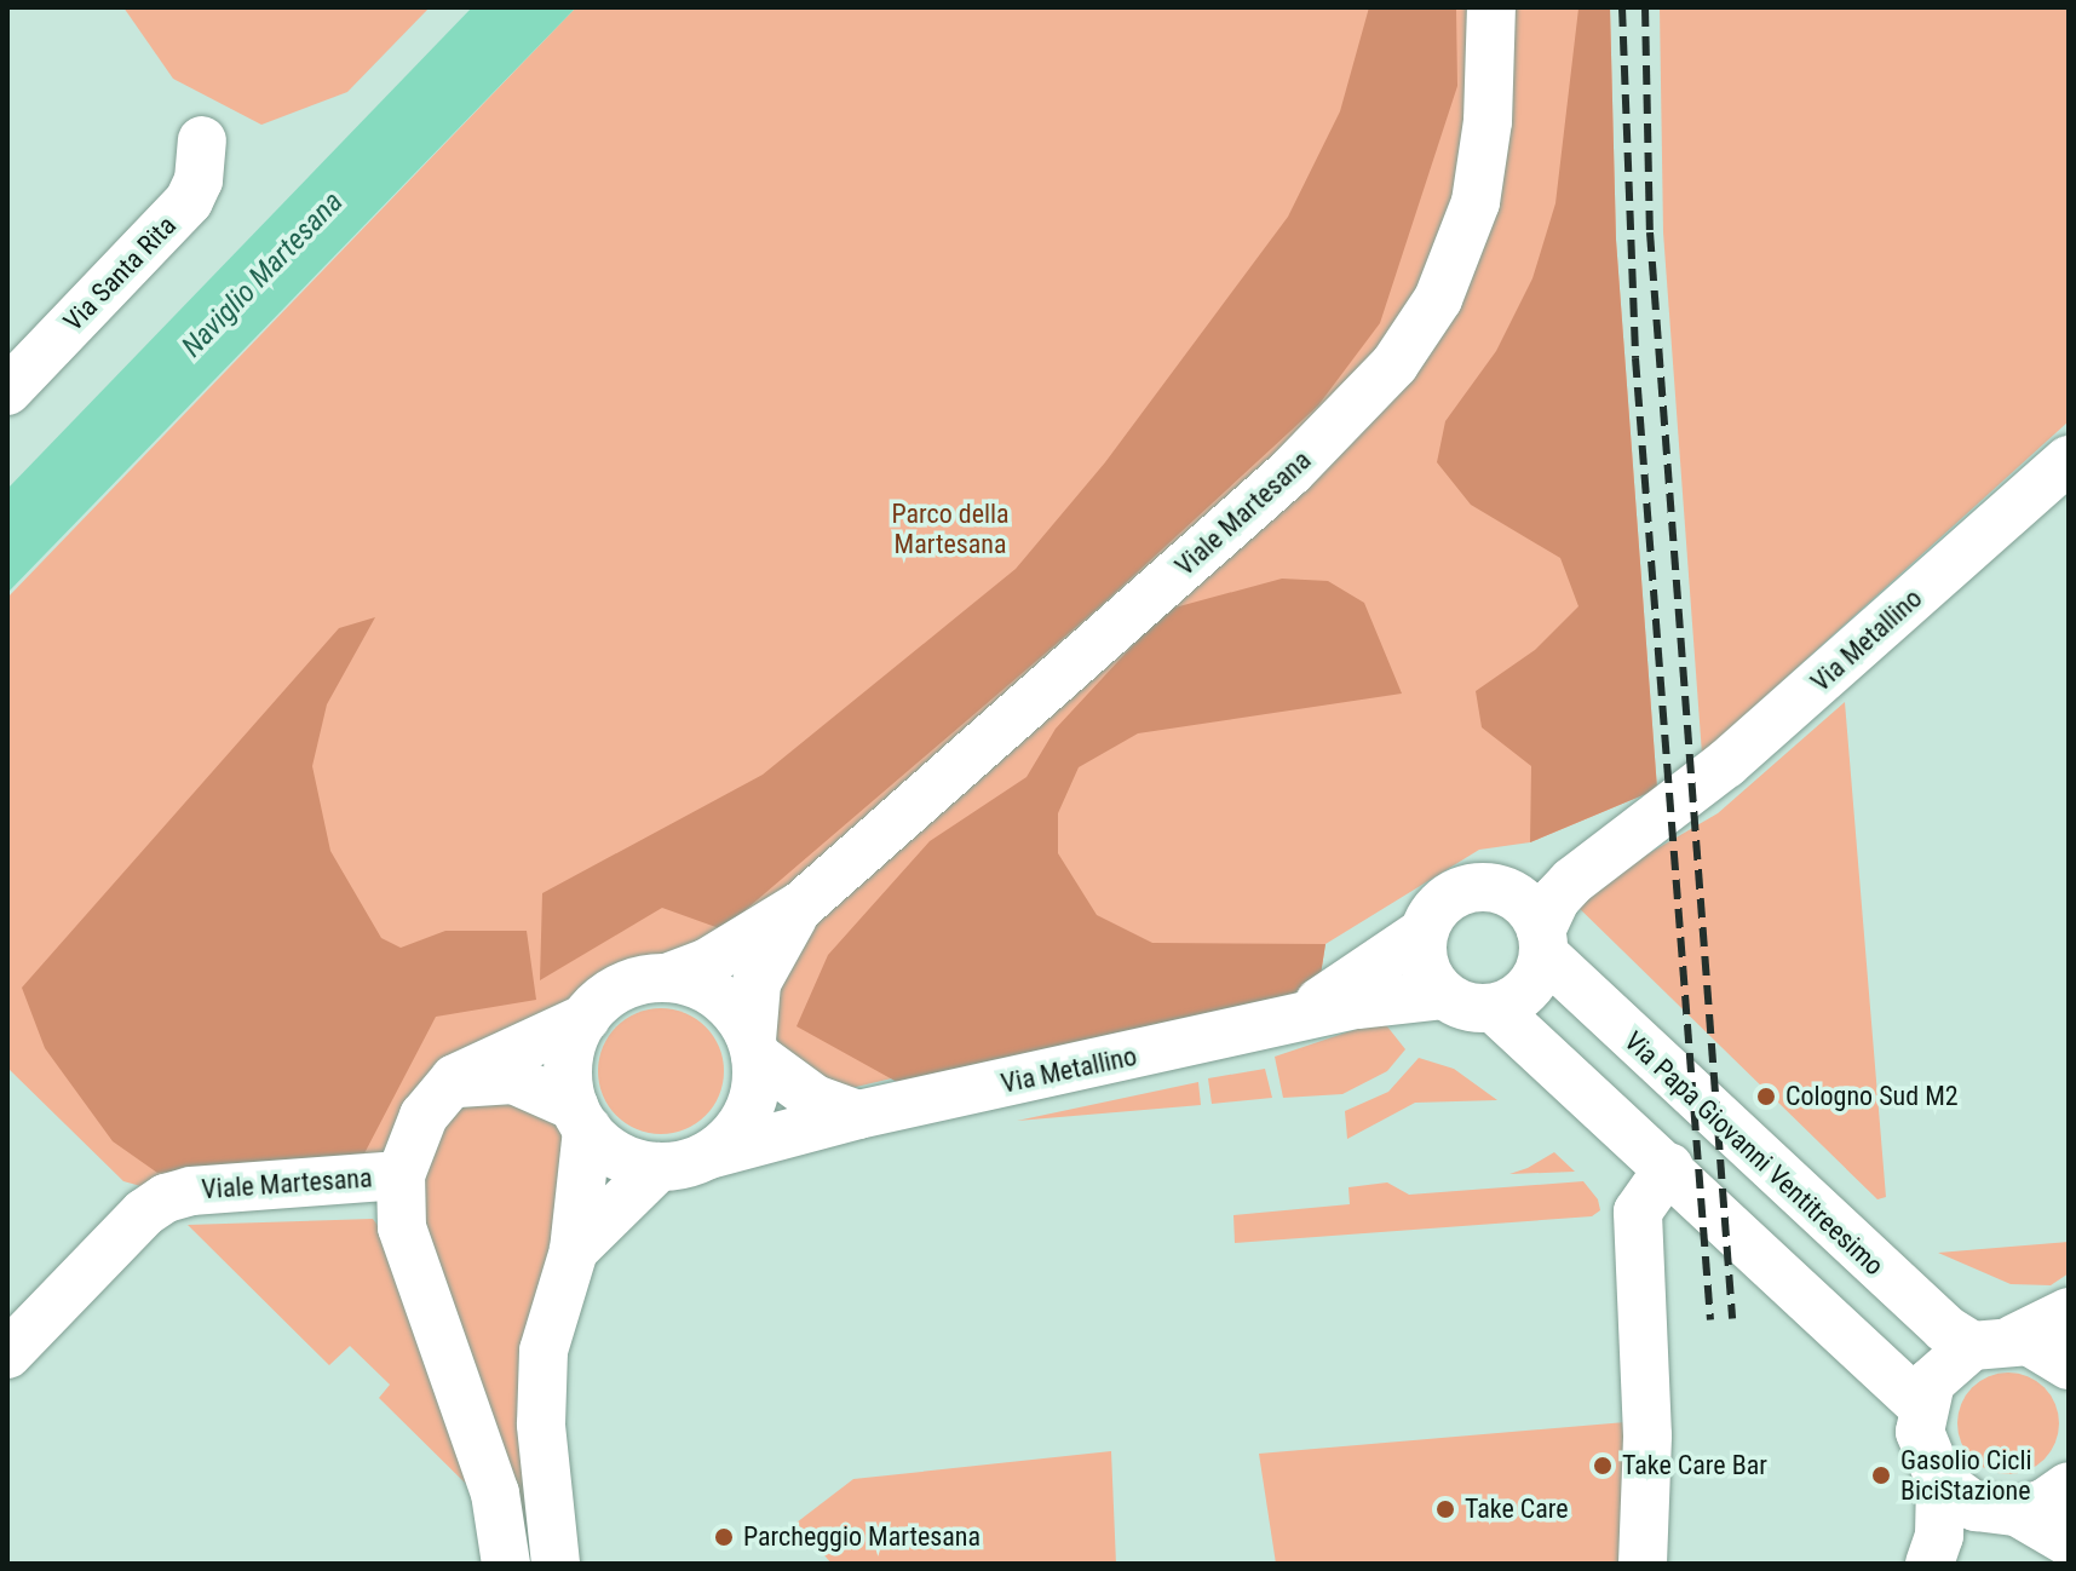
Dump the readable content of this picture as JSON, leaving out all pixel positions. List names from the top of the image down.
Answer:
{
  "streets": {
    "street": [
      "Via Santa Rita",
      "Viale Martesana",
      "Via Metallino",
      "Via Papa Giovanni Ventitreesimo"
    ]
  },
  "crossings": [
    ["Viale Martesana", "Via Metallino"],
    ["Via Metallino", "Via Papa Giovanni Ventitreesimo"]
  ],
  "water": ["Naviglio Martesana"],
  "parks": ["Parco della Martesana"],
  "places": [
    "Cologno Sud M2",
    "Take Care Bar",
    "Gasolio Cicli BiciStazione",
    "Take Care",
    "Parcheggio Martesana"
  ]
}
